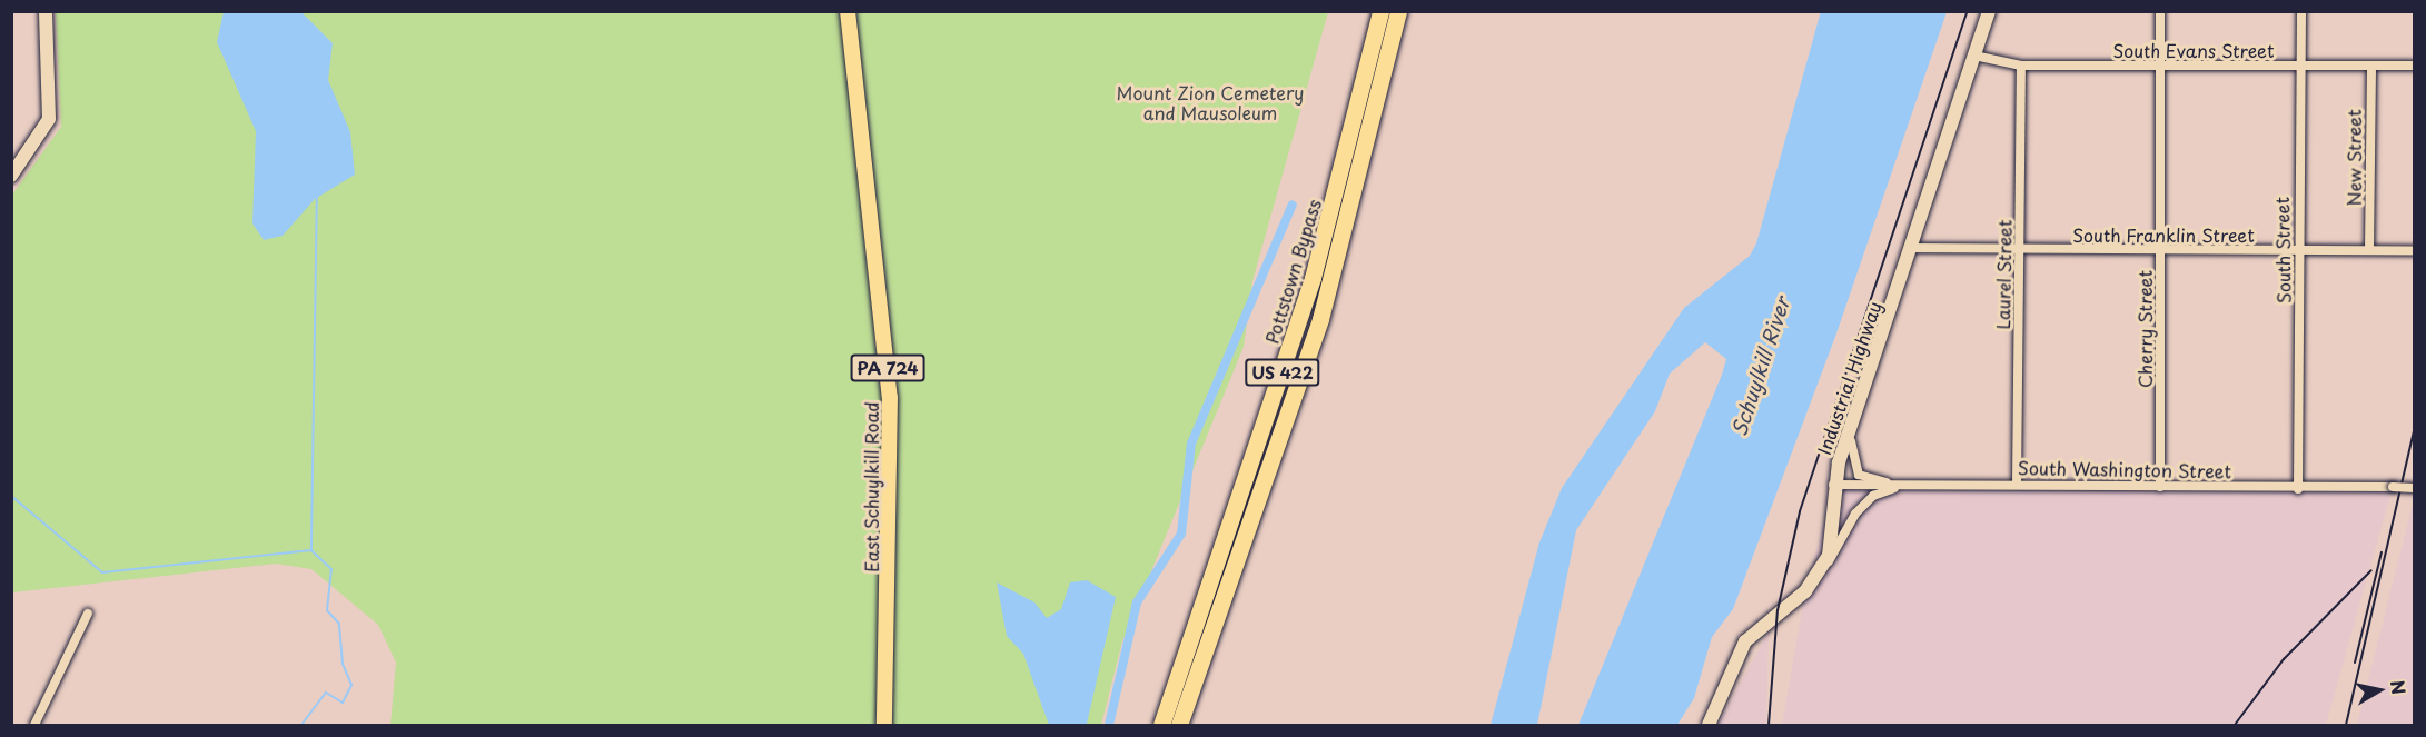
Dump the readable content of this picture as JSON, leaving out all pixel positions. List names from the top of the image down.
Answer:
{
  "streets": {
    "highway": ["Pottstown Bypass", "US 422"],
    "main road": ["PA 724", "East Schuylkill Road"],
    "street": [
      "South Evans Street",
      "New Street",
      "South Franklin Street",
      "South Street",
      "Laurel Street",
      "Cherry Street",
      "Industrial Highway",
      "South Washington Street"
    ]
  },
  "crossings": [
    ["South Evans Street", "New Street"],
    ["South Evans Street", "South Street"],
    ["South Evans Street", "Laurel Street"],
    ["South Evans Street", "Cherry Street"],
    ["South Evans Street", "Industrial Highway"],
    ["New Street", "South Franklin Street"],
    ["South Franklin Street", "South Street"],
    ["South Franklin Street", "Laurel Street"],
    ["South Franklin Street", "Cherry Street"],
    ["South Franklin Street", "Industrial Highway"],
    ["South Street", "South Washington Street"],
    ["Laurel Street", "South Washington Street"],
    ["Cherry Street", "South Washington Street"],
    ["Industrial Highway", "South Washington Street"]
  ],
  "water": ["Schuylkill River"],
  "parks": ["Mount Zion Cemetery and Mausoleum"],
  "north": "right"
}
